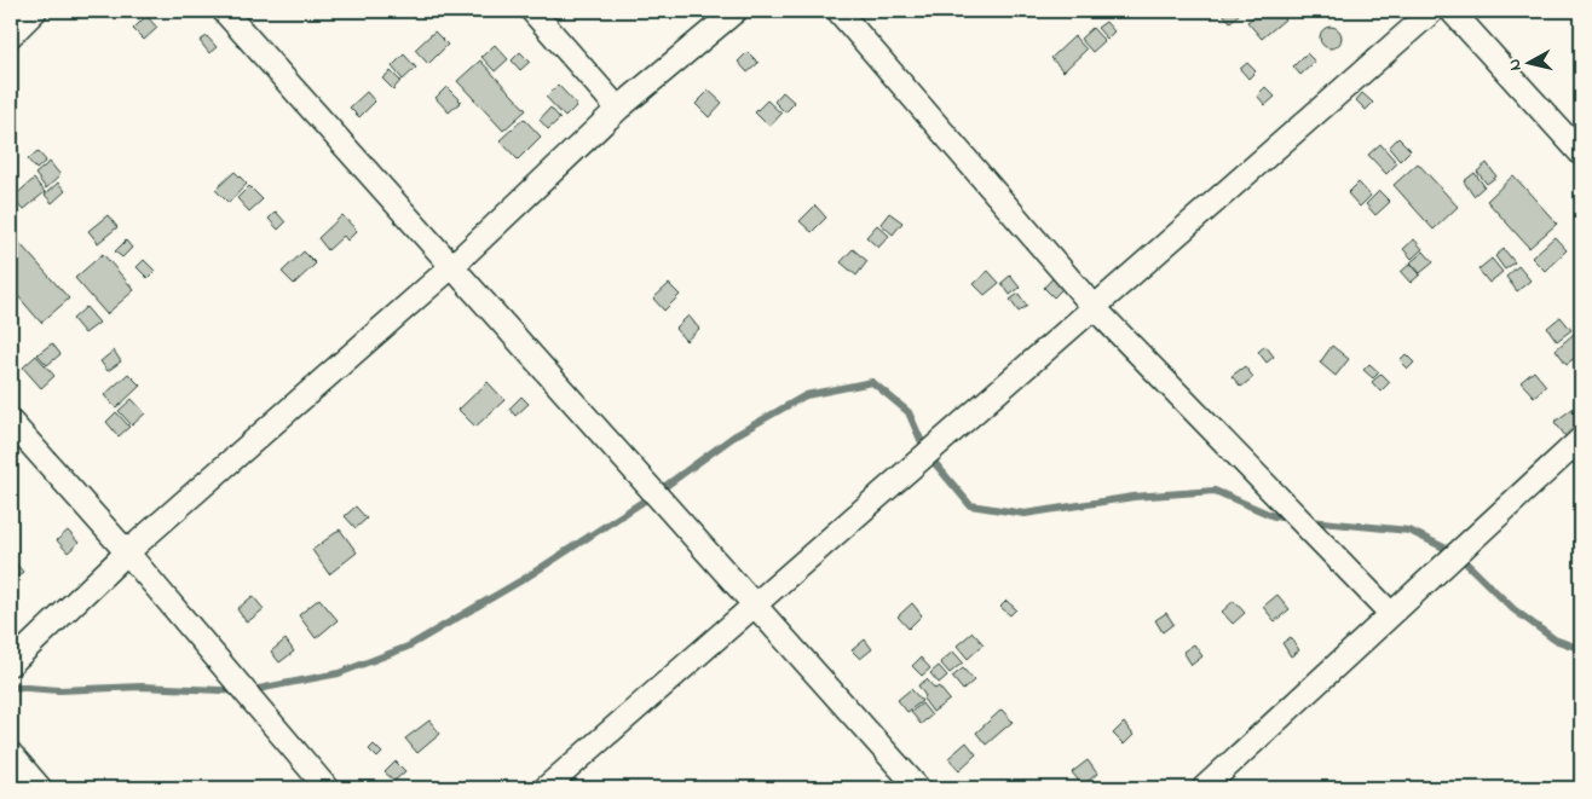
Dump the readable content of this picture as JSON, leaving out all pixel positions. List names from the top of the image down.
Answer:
{
  "north": "left"
}
